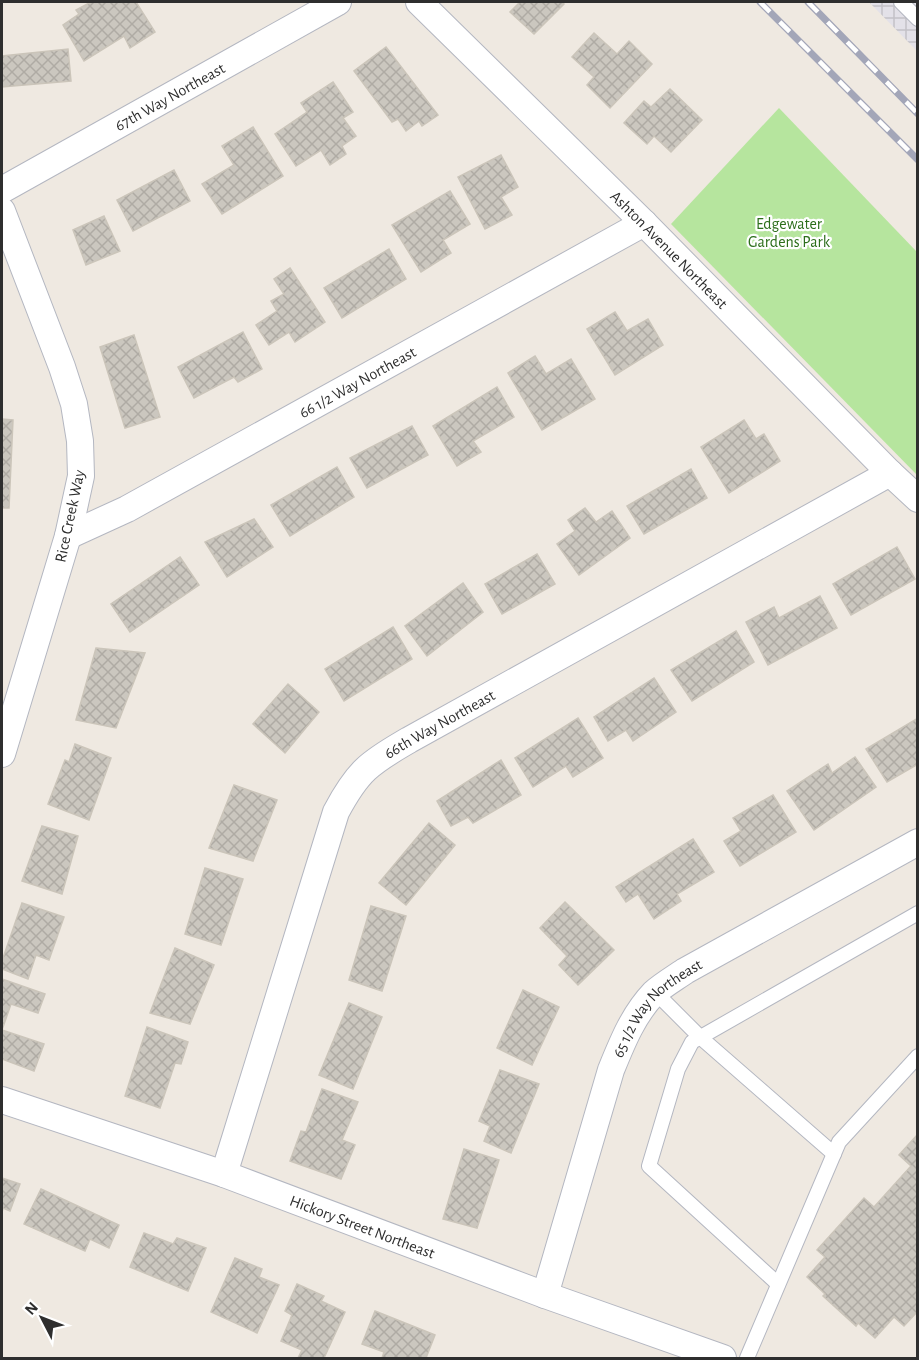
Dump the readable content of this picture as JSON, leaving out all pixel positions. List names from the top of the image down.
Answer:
{
  "streets": {
    "street": [
      "67th Way Northeast",
      "Ashton Avenue Northeast",
      "66 1/2 Way Northeast",
      "Rice Creek Way",
      "66th Way Northeast",
      "65 1/2 Way Northeast",
      "Hickory Street Northeast"
    ]
  },
  "crossings": [
    ["Ashton Avenue Northeast", "66 1/2 Way Northeast"],
    ["Ashton Avenue Northeast", "66th Way Northeast"],
    ["66 1/2 Way Northeast", "Rice Creek Way"],
    ["66th Way Northeast", "Hickory Street Northeast"],
    ["65 1/2 Way Northeast", "Hickory Street Northeast"]
  ],
  "parks": ["Edgewater Gardens Park"],
  "north": "top left"
}
